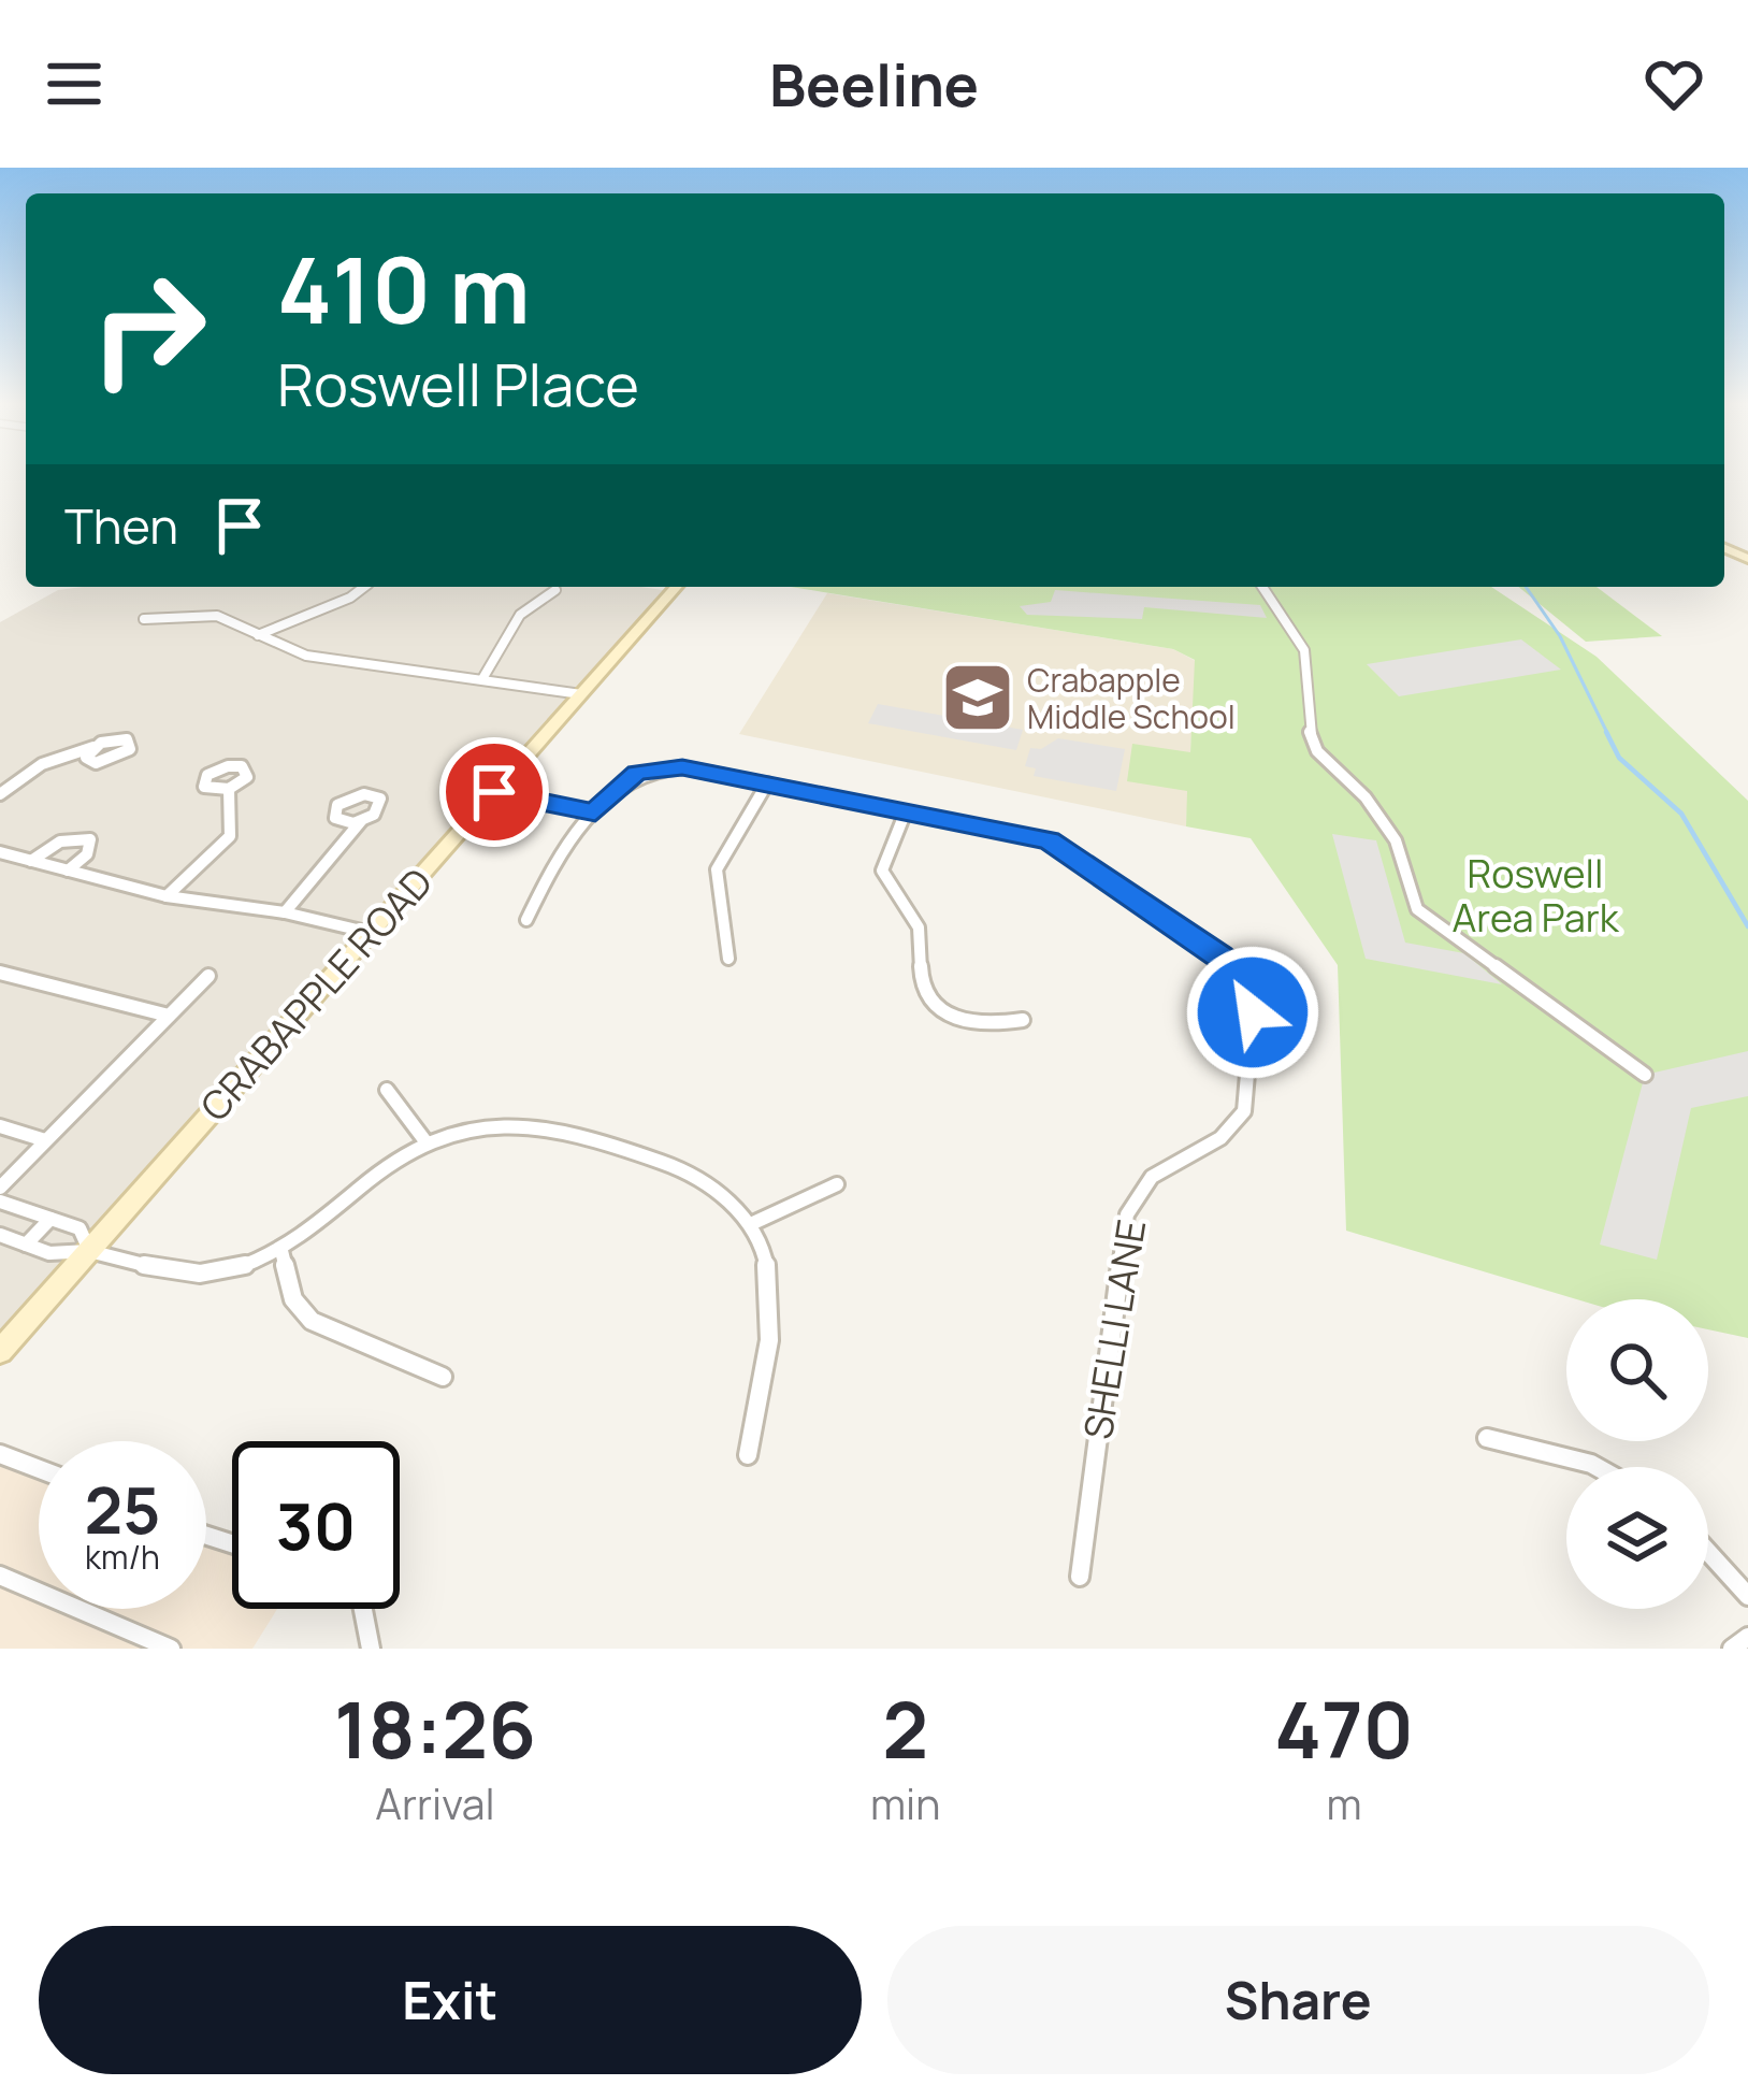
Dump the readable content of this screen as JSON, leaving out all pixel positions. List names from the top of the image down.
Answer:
{
  "streets": {
    "street": ["CRABAPPLE ROAD", "SHELLI LANE"]
  },
  "parks": ["Roswell Area Park"],
  "places": {
    "school or university": ["Crabapple Middle School"]
  },
  "page": {
    "header": "Beeline",
    "turn": ["410 m", "Roswell Place"],
    "then": "Then",
    "speed": "25 km/h",
    "limit": "30",
    "eta": [
      "18:26",
      "Arrival",
      "2",
      "min",
      "470",
      "m"
    ],
    "buttons": ["Exit", "Share"]
  }
}
